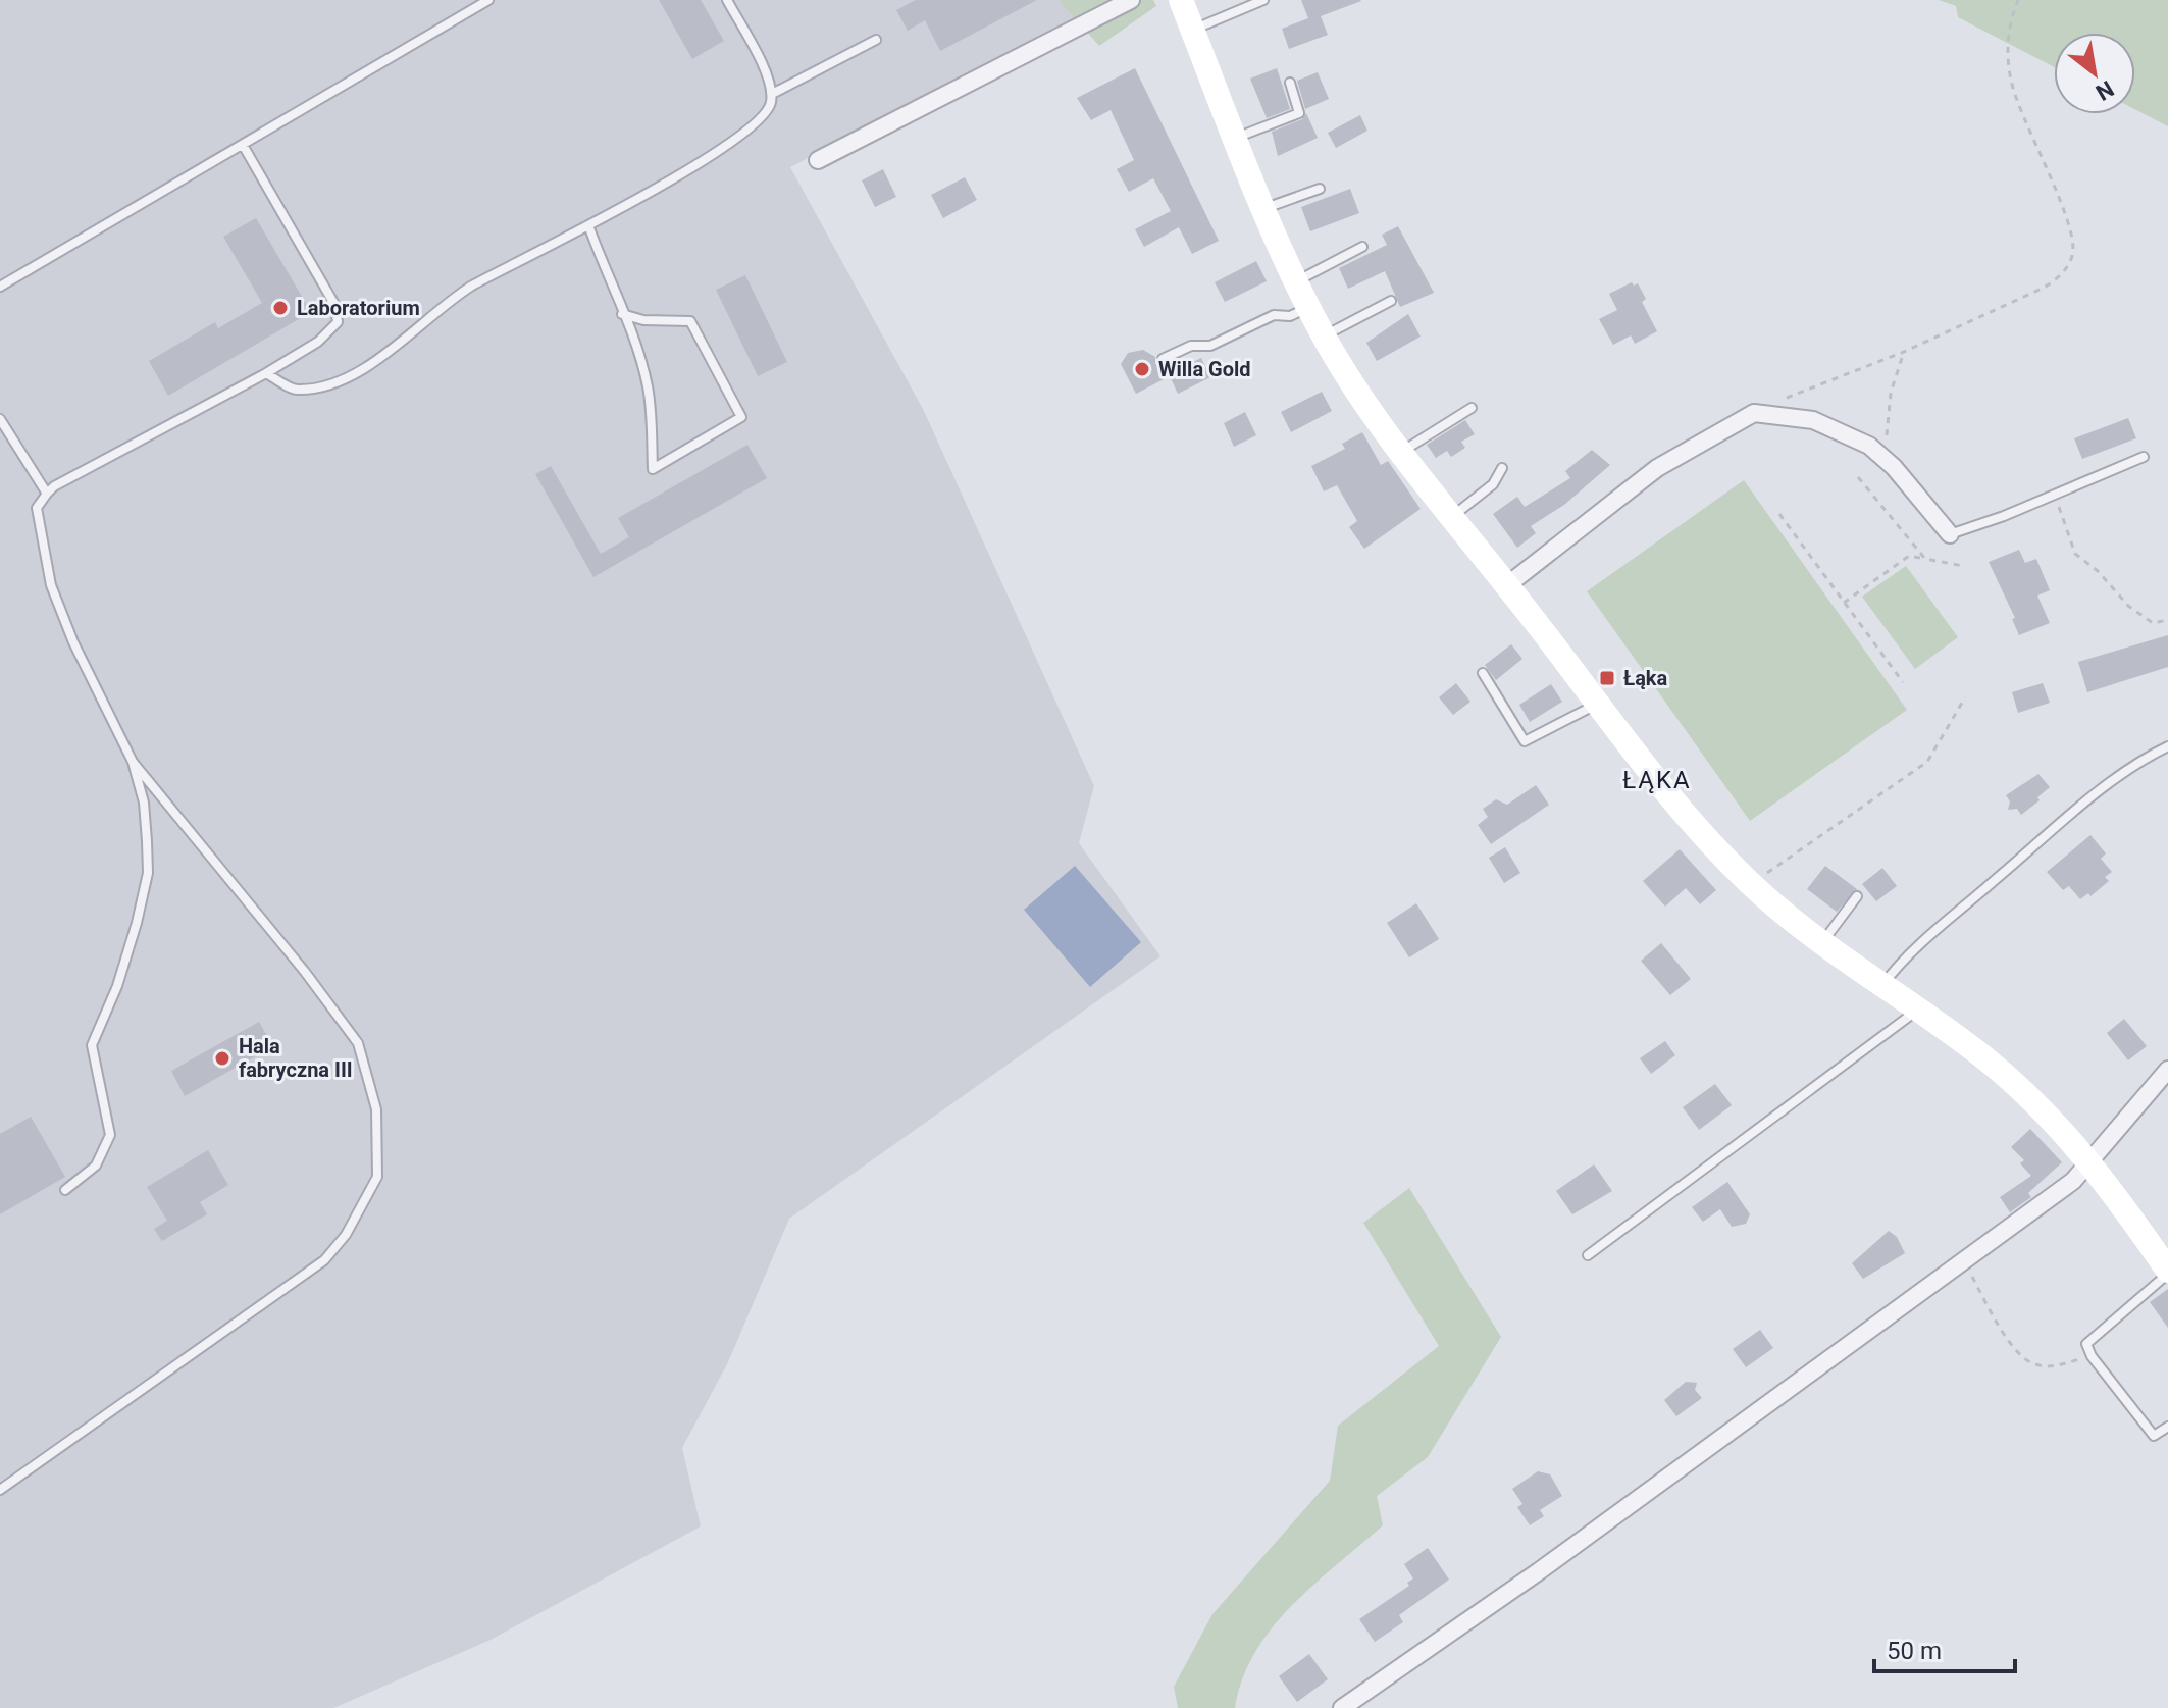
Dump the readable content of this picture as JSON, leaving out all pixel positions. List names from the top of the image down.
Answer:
{
  "districts": ["ŁĄKA"],
  "places": {
    "other": ["Laboratorium", "Willa Gold", "Hala fabryczna III"],
    "transit": ["Łąka"]
  },
  "scale_bar": "50 m",
  "north": "bottom right"
}
